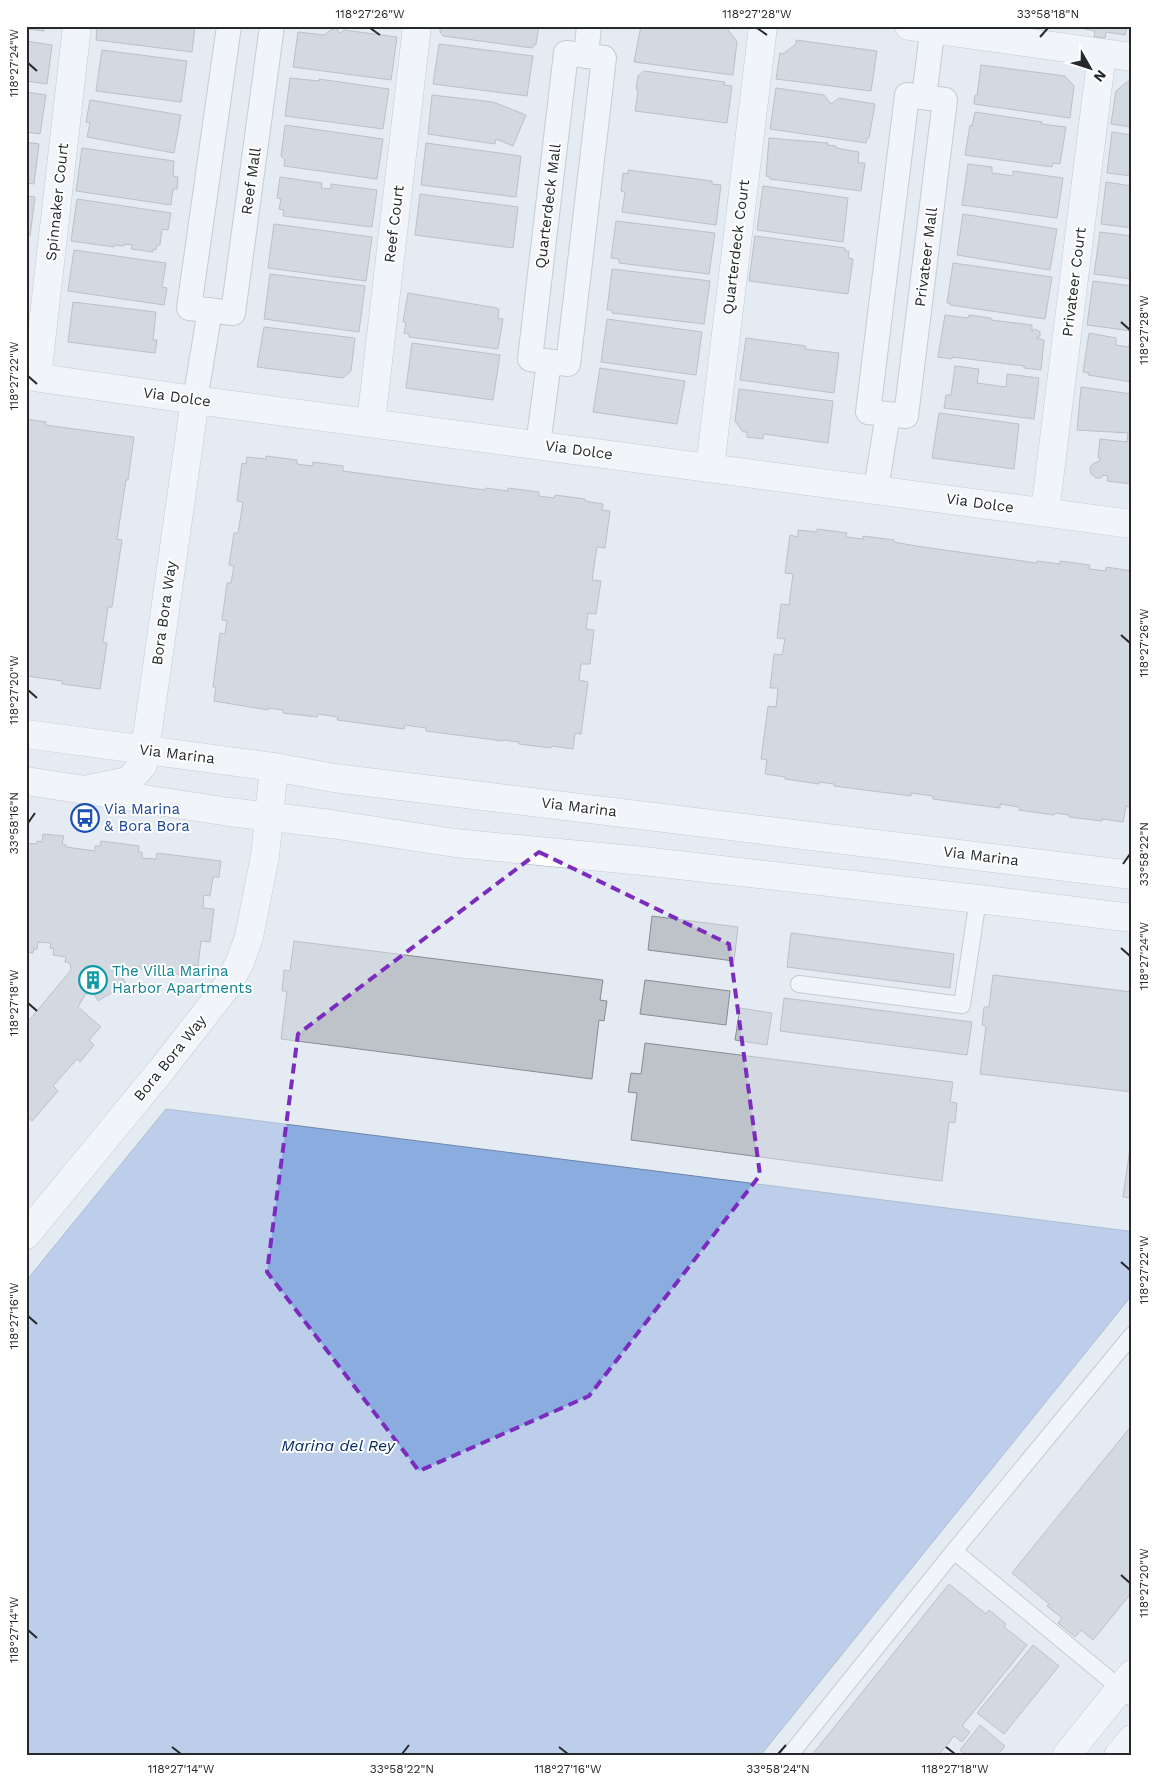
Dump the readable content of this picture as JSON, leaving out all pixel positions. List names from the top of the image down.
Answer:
{
  "streets": {
    "street": [
      "Reef Mall",
      "Spinnaker Court",
      "Quarterdeck Mall",
      "Reef Court",
      "Quarterdeck Court",
      "Privateer Mall",
      "Privateer Court",
      "Via Dolce",
      "Bora Bora Way",
      "Via Marina"
    ]
  },
  "crossings": [
    ["Spinnaker Court", "Via Dolce"],
    ["Reef Court", "Via Dolce"],
    ["Quarterdeck Court", "Via Dolce"],
    ["Privateer Court", "Via Dolce"],
    ["Via Dolce", "Bora Bora Way"],
    ["Bora Bora Way", "Via Marina"]
  ],
  "water": ["Marina del Rey"],
  "places": {
    "bus stop": ["Via Marina & Bora Bora"],
    "building": ["The Villa Marina Harbor Apartments"]
  },
  "north": "bottom right",
  "coordinates": [
    "118°27'26\"W",
    "118°27'28\"W",
    "33°58'18\"N",
    "118°27'24\"W",
    "118°27'22\"W",
    "118°27'20\"W",
    "33°58'16\"N",
    "33°58'22\"N",
    "118°27'18\"W",
    "118°27'16\"W",
    "118°27'14\"W",
    "33°58'24\"N"
  ]
}
